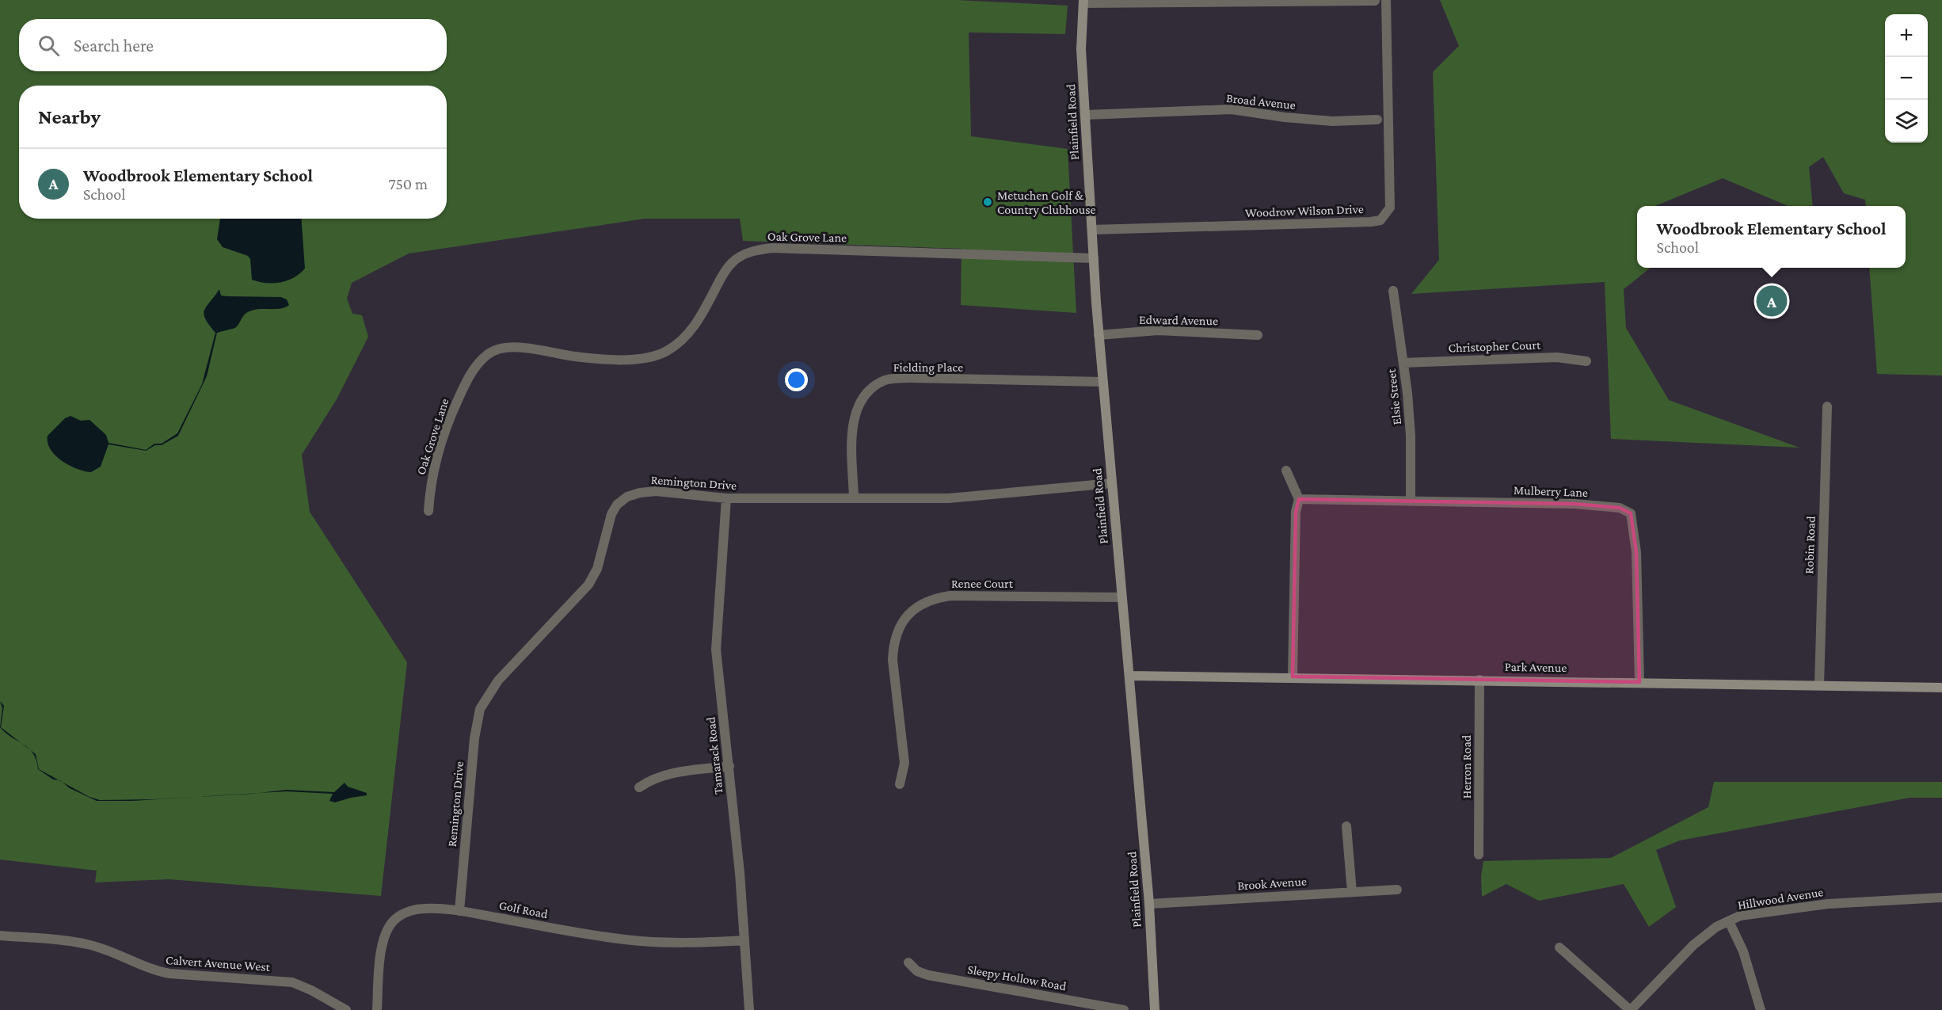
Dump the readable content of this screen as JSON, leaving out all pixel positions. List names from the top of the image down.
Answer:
{
  "streets": {
    "street": [
      "Broad Avenue",
      "Plainfield Road",
      "Woodrow Wilson Drive",
      "Oak Grove Lane",
      "Edward Avenue",
      "Christopher Court",
      "Fielding Place",
      "Elsie Street",
      "Remington Drive",
      "Mulberry Lane",
      "Robin Road",
      "Renee Court",
      "Park Avenue",
      "Tamarack Road",
      "Herron Road",
      "Brook Avenue",
      "Hillwood Avenue",
      "Golf Road",
      "Calvert Avenue West",
      "Sleepy Hollow Road"
    ]
  },
  "crossings": [
    ["Broad Avenue", "Plainfield Road"],
    ["Plainfield Road", "Woodrow Wilson Drive"],
    ["Plainfield Road", "Oak Grove Lane"],
    ["Plainfield Road", "Edward Avenue"],
    ["Plainfield Road", "Fielding Place"],
    ["Plainfield Road", "Remington Drive"],
    ["Plainfield Road", "Renee Court"],
    ["Plainfield Road", "Park Avenue"],
    ["Plainfield Road", "Brook Avenue"],
    ["Christopher Court", "Elsie Street"],
    ["Fielding Place", "Remington Drive"],
    ["Elsie Street", "Mulberry Lane"],
    ["Remington Drive", "Tamarack Road"],
    ["Remington Drive", "Golf Road"],
    ["Mulberry Lane", "Park Avenue"],
    ["Robin Road", "Park Avenue"],
    ["Park Avenue", "Herron Road"],
    ["Tamarack Road", "Golf Road"]
  ],
  "places": ["Metuchen Golf & Country Clubhouse"],
  "page": {
    "map_buttons": ["+", "−"],
    "search": "Search here",
    "heading": "Nearby",
    "list": [
      {
        "mark": "A",
        "name": "Woodbrook Elementary School",
        "note": "School",
        "value": "750 m"
      }
    ],
    "popup": ["Woodbrook Elementary School", "School"],
    "pins": "A"
  }
}
